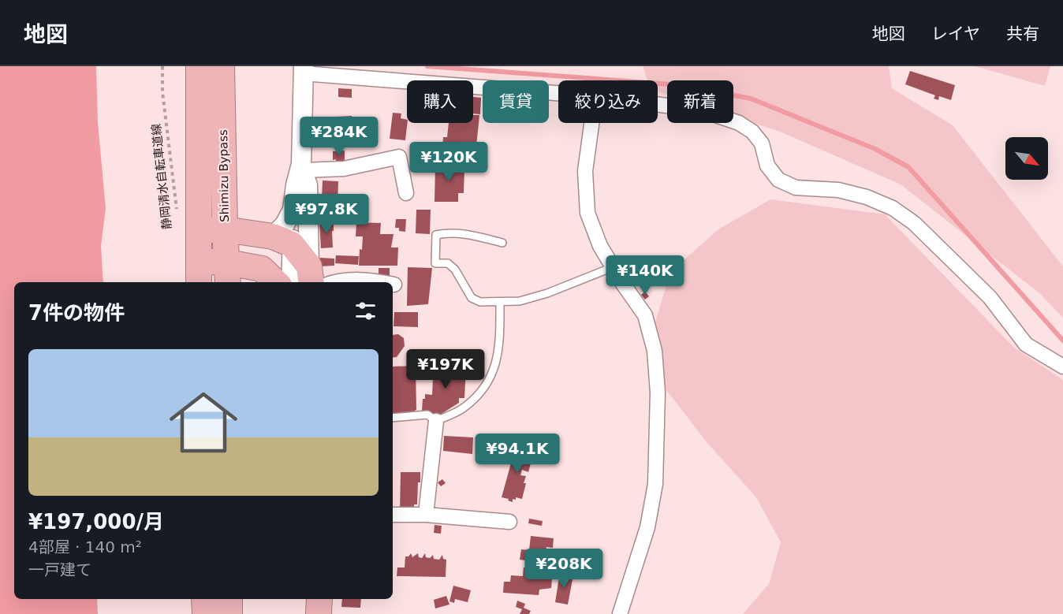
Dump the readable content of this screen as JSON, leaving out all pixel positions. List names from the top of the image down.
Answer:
{
  "streets": {
    "highway": ["Shimizu Bypass"],
    "path": ["静岡清水自転車道線"]
  },
  "north": "bottom right",
  "page": {
    "header": "地図",
    "nav": ["地図", "レイヤ", "共有"],
    "chip": [
      "購入",
      "賃貸",
      "絞り込み",
      "新着"
    ],
    "price": [
      "¥284K",
      "¥120K",
      "¥97.8K",
      "¥140K",
      "¥197K",
      "¥94.1K",
      "¥208K"
    ],
    "heading": "7件の物件",
    "list": [
      {
        "name": "¥197,000/月",
        "note": "4部屋 · 140 m² · 一戸建て"
      }
    ]
  }
}
